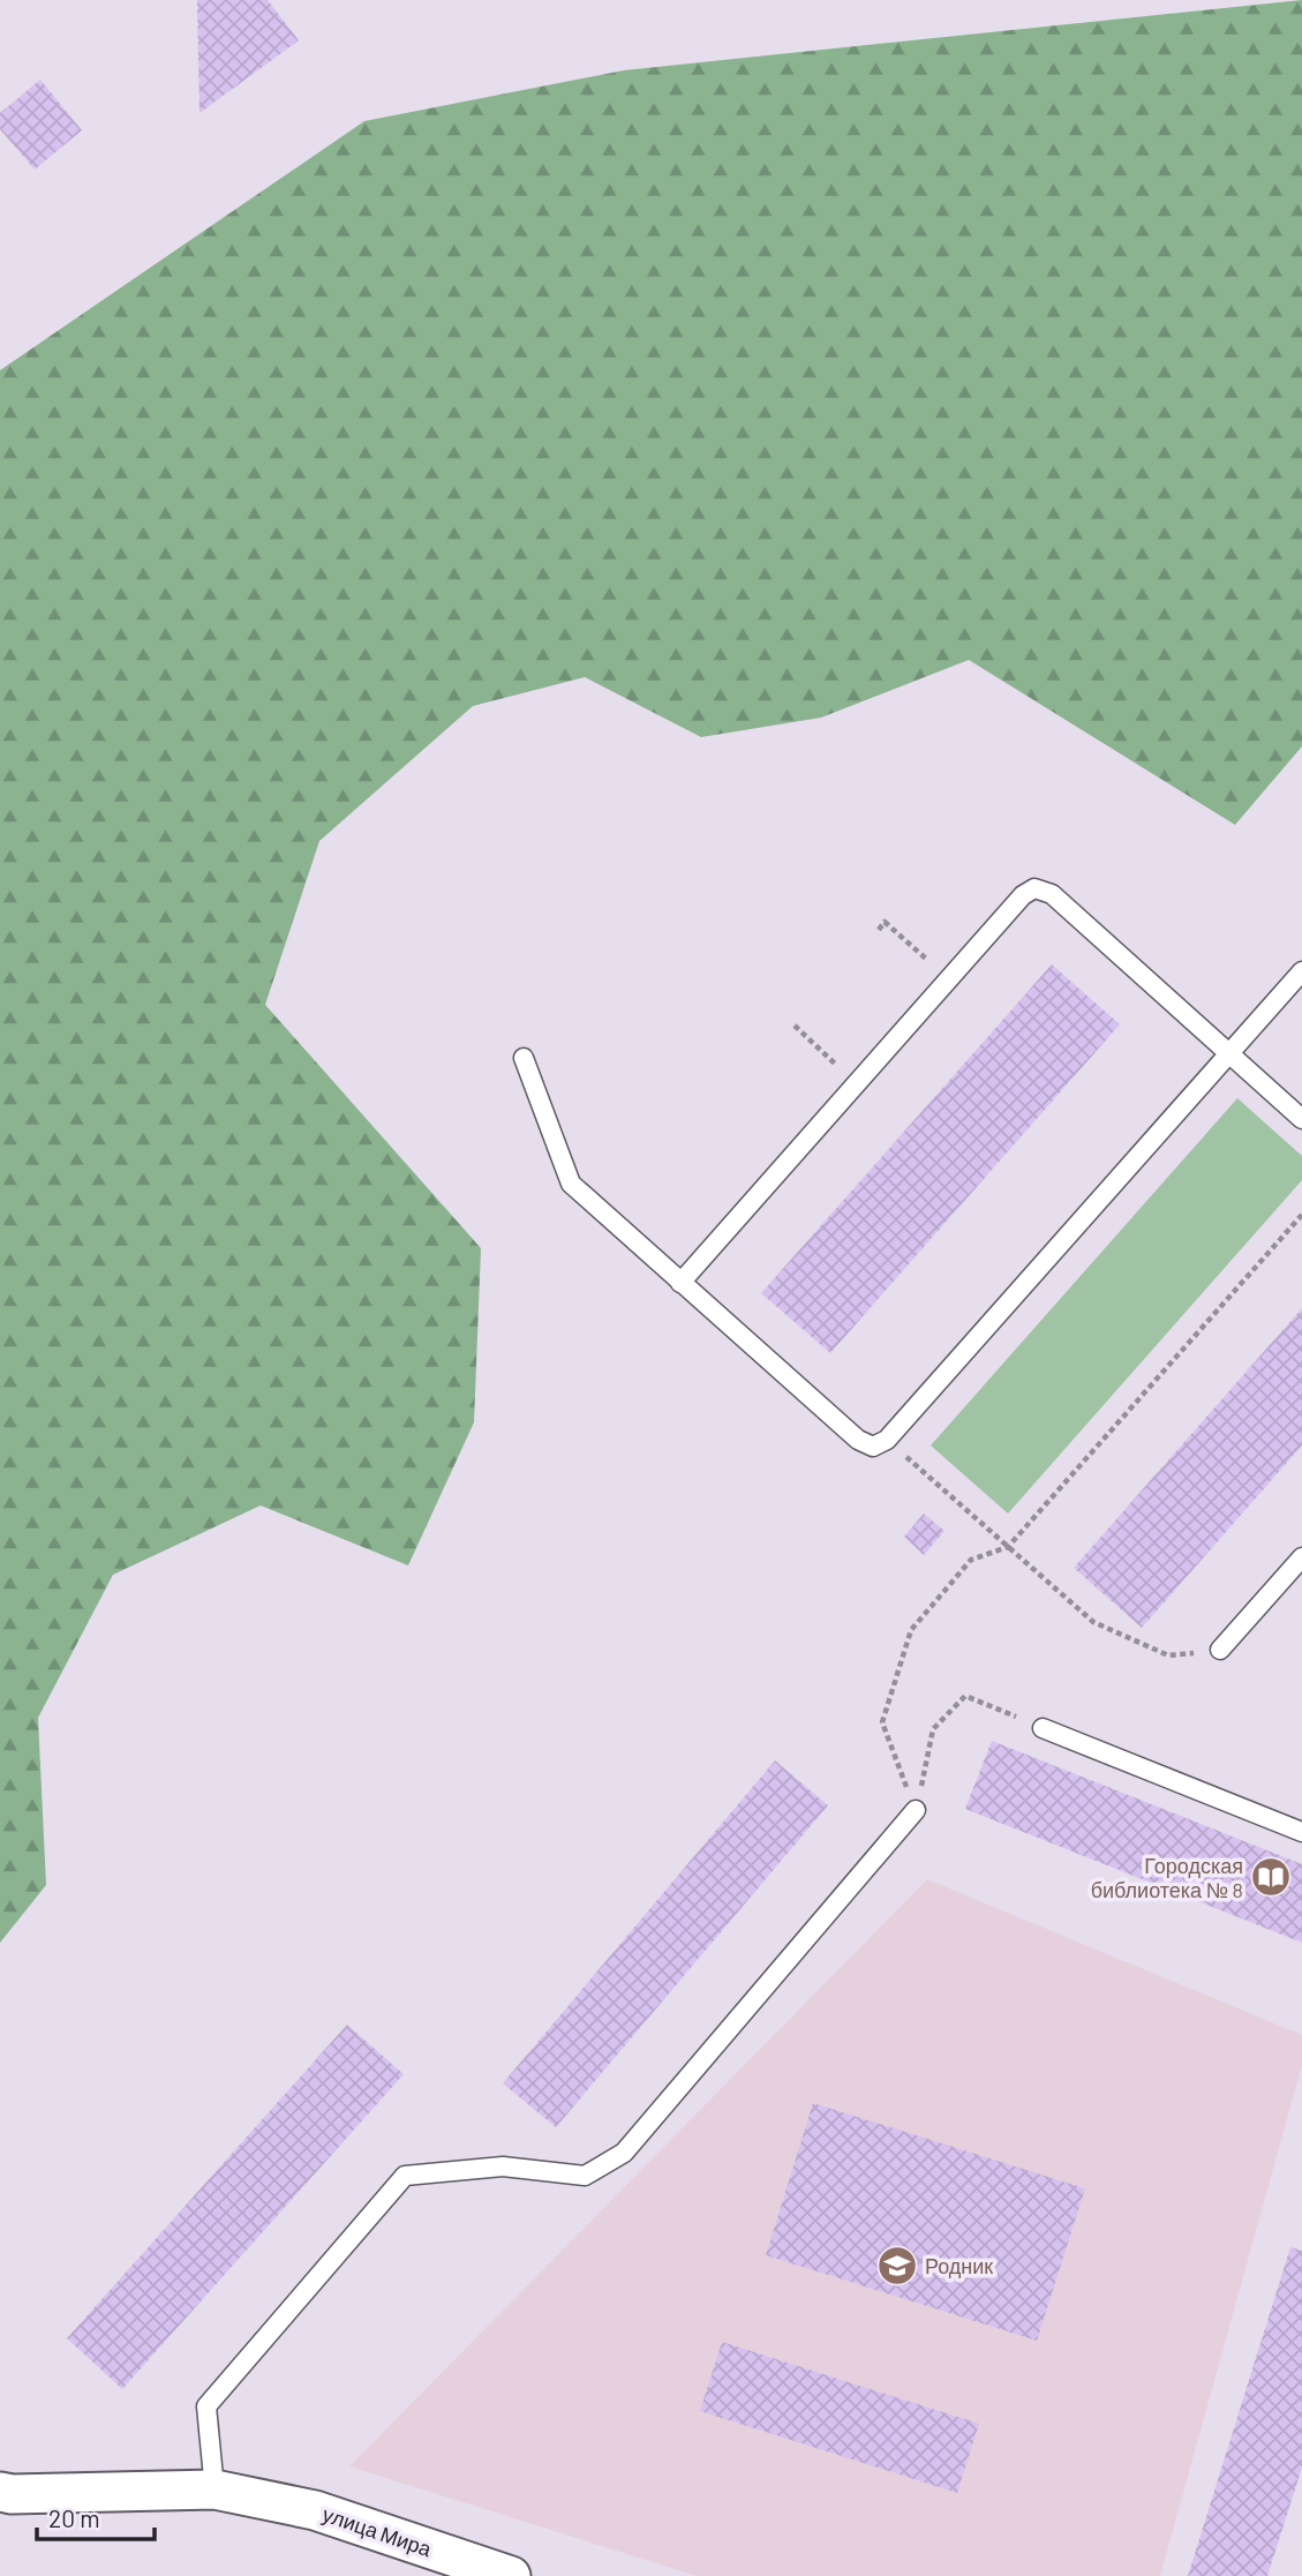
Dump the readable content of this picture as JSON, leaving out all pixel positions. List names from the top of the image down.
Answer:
{
  "streets": {
    "street": ["улица Мира"]
  },
  "places": {
    "library": ["Городская библиотека № 8"],
    "school or university": ["Родник"]
  },
  "scale_bar": "20 m"
}
